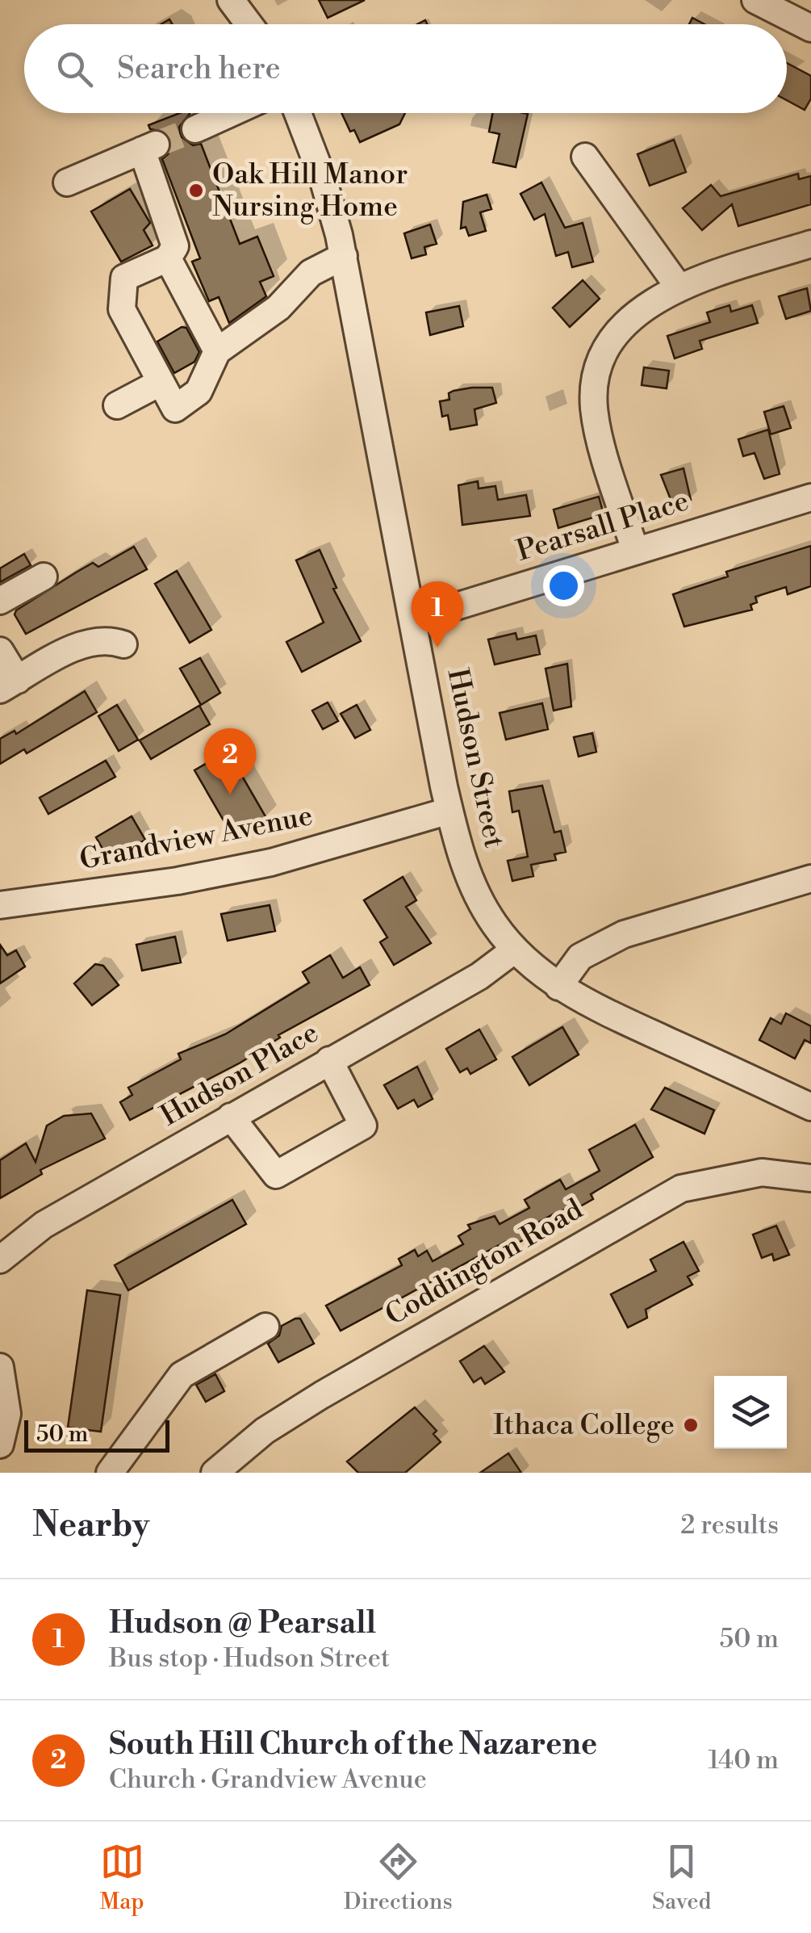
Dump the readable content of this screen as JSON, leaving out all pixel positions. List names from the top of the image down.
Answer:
{
  "streets": {
    "street": [
      "Pearsall Place",
      "Hudson Street",
      "Grandview Avenue",
      "Hudson Place",
      "Coddington Road"
    ]
  },
  "crossings": [
    ["Pearsall Place", "Hudson Street"],
    ["Hudson Street", "Grandview Avenue"],
    ["Hudson Street", "Hudson Place"]
  ],
  "places": ["Oak Hill Manor Nursing Home", "Ithaca College"],
  "scale_bar": "50 m",
  "page": {
    "search": "Search here",
    "pins": ["1", "2"],
    "scale": "50 m",
    "heading": ["Nearby", "2 results"],
    "list": [
      {
        "mark": "1",
        "name": "Hudson @ Pearsall",
        "note": "Bus stop · Hudson Street",
        "value": "50 m"
      },
      {
        "mark": "2",
        "name": "South Hill Church of the Nazarene",
        "note": "Church · Grandview Avenue",
        "value": "140 m"
      }
    ],
    "nav": ["Map", "Directions", "Saved"]
  }
}
